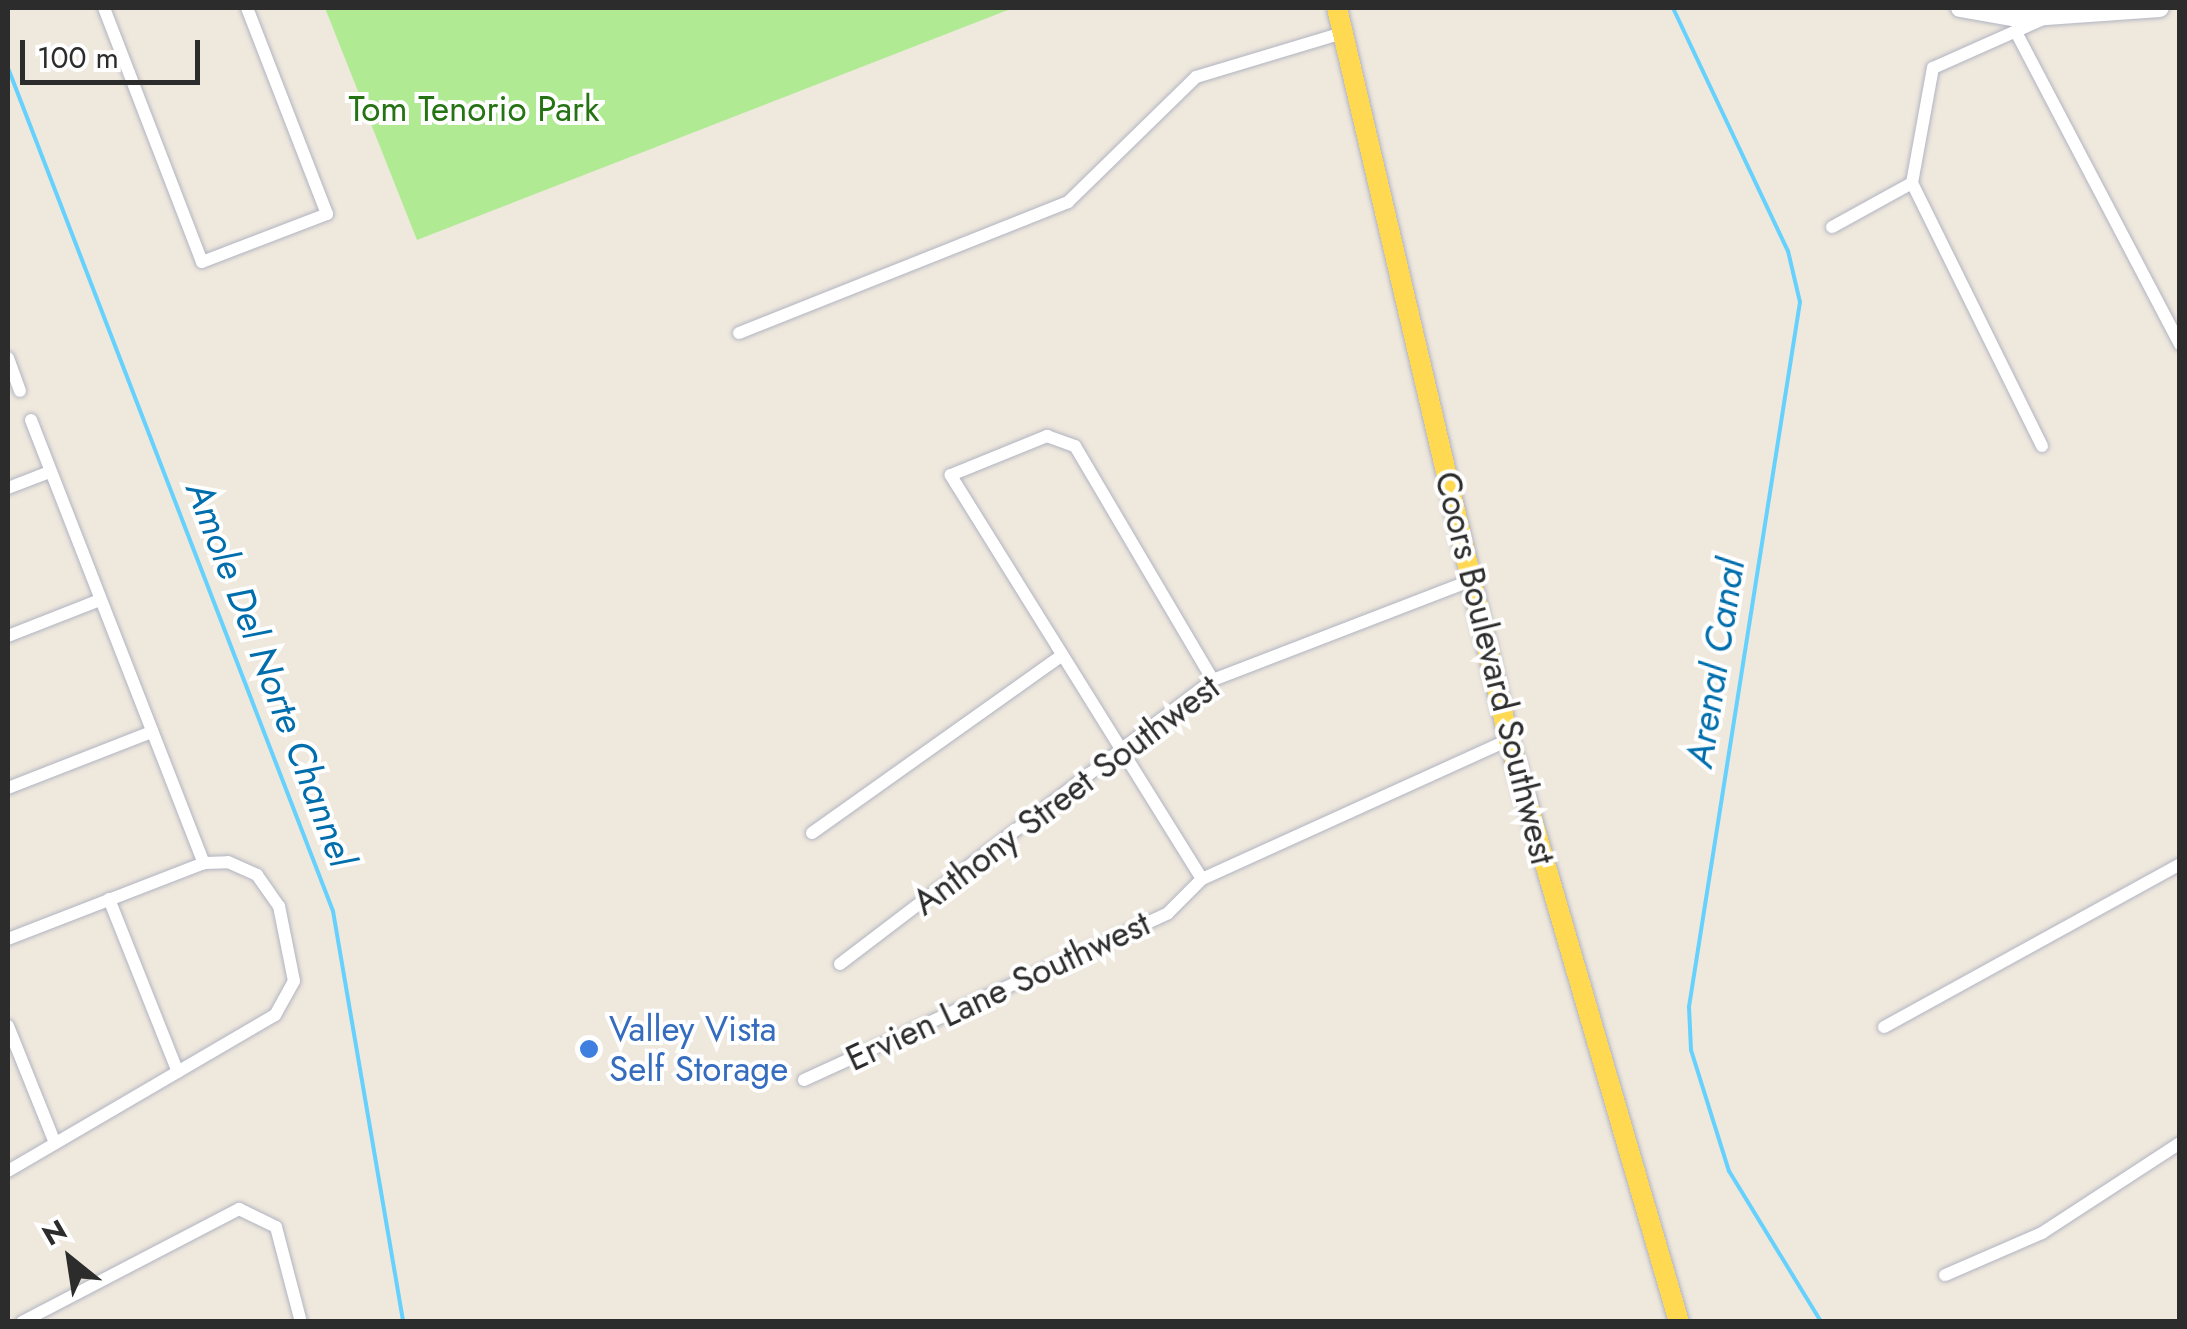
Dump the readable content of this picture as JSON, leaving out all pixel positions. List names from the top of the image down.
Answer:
{
  "streets": {
    "main road": ["Coors Boulevard Southwest"],
    "street": ["Anthony Street Southwest", "Ervien Lane Southwest"]
  },
  "crossings": [
    ["Coors Boulevard Southwest", "Anthony Street Southwest"],
    ["Coors Boulevard Southwest", "Ervien Lane Southwest"]
  ],
  "water": ["Arenal Canal", "Amole Del Norte Channel"],
  "parks": ["Tom Tenorio Park"],
  "places": ["Valley Vista Self Storage"],
  "scale_bar": "100 m",
  "north": "top left"
}
